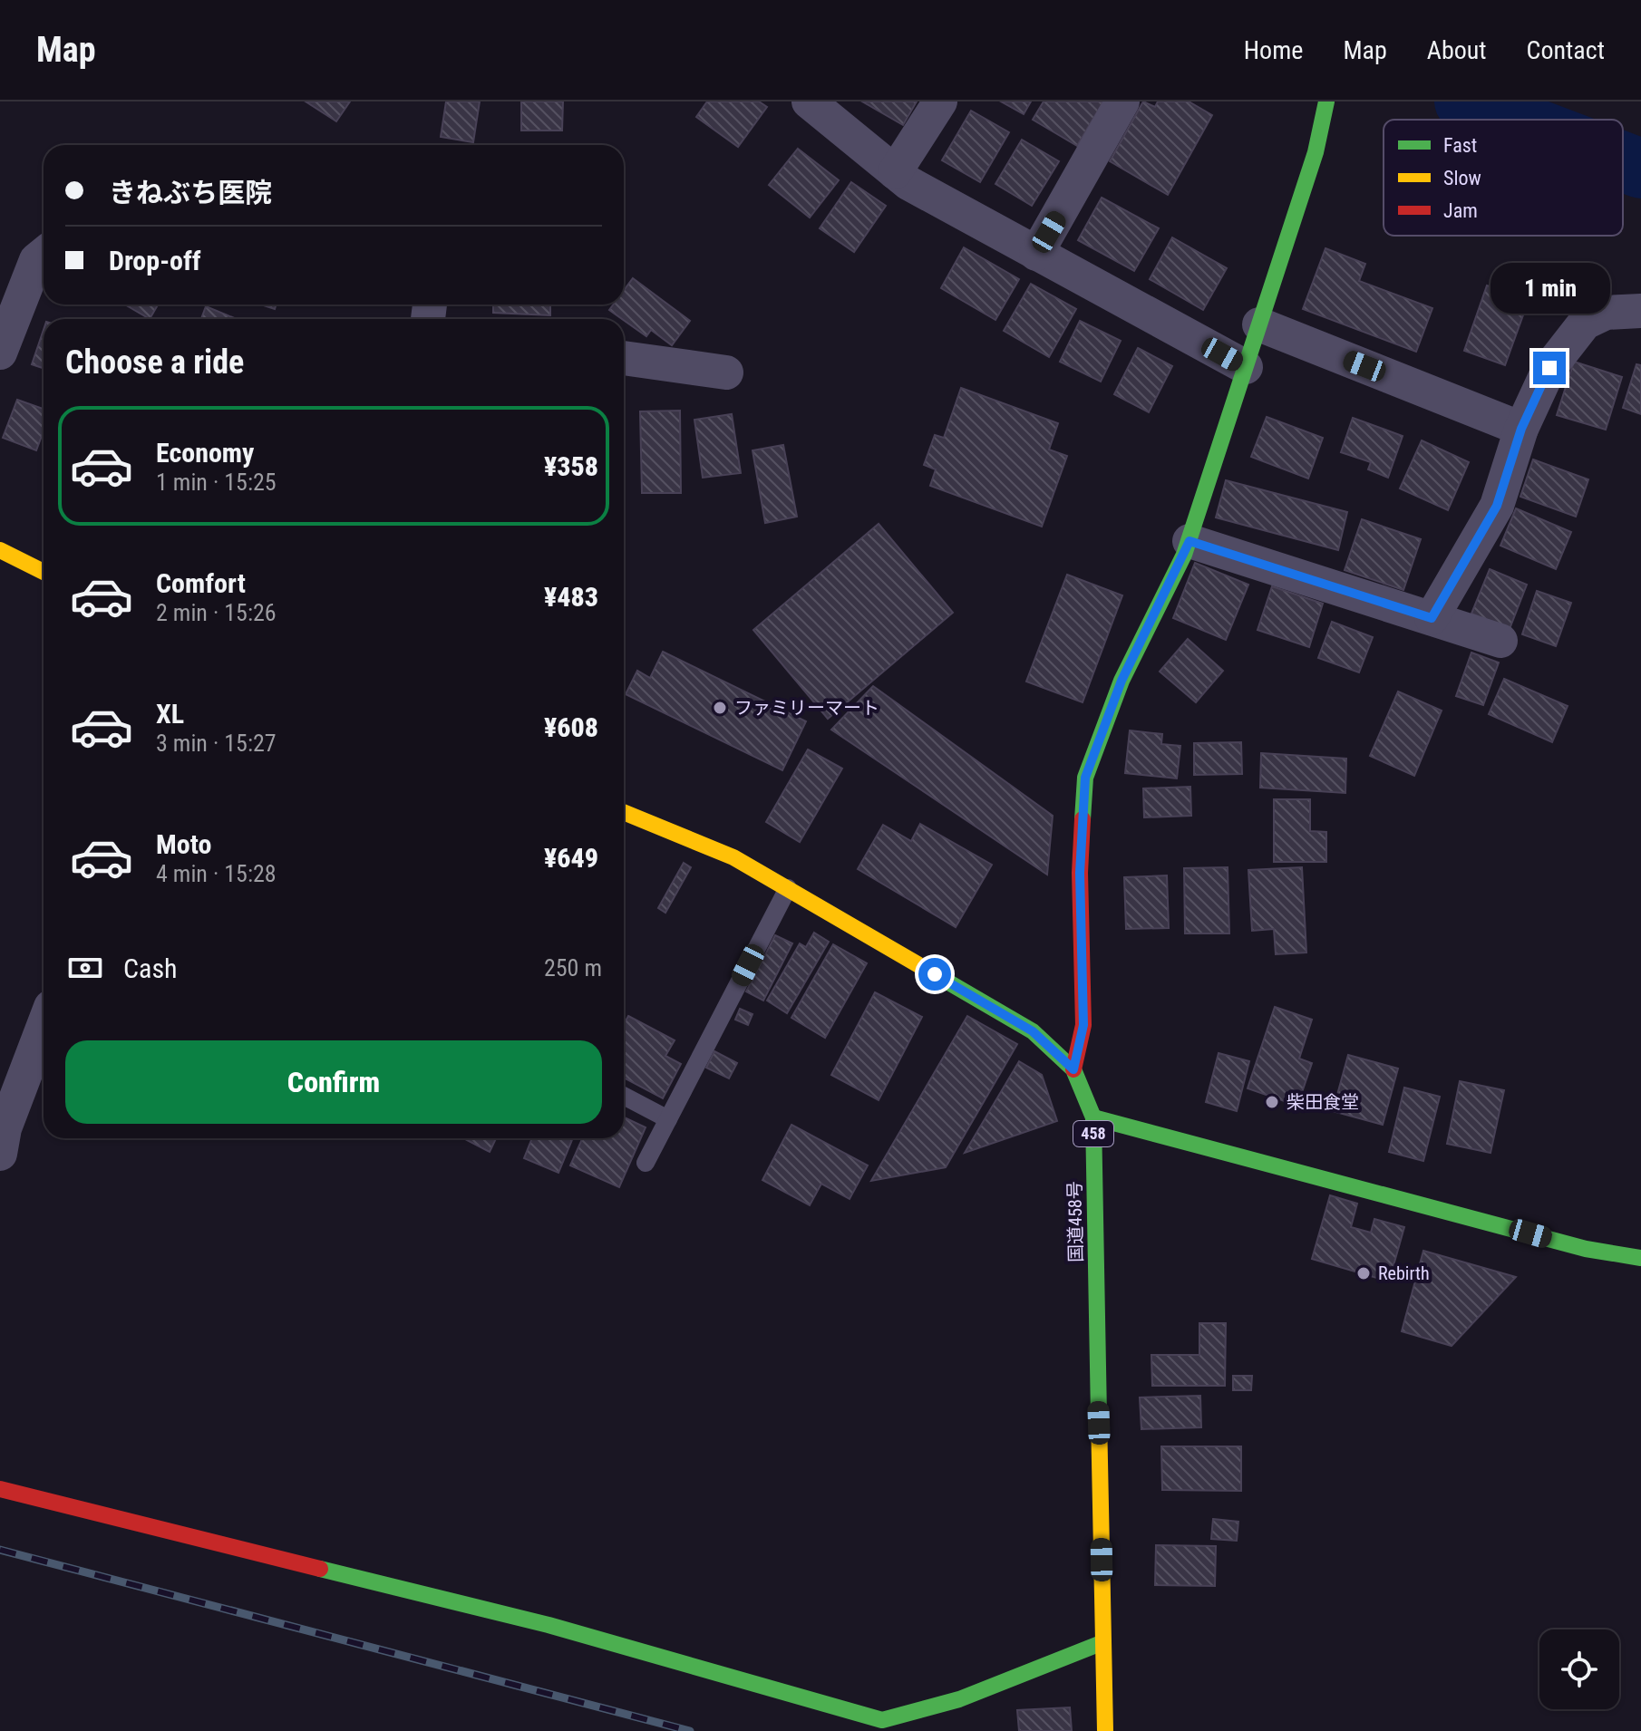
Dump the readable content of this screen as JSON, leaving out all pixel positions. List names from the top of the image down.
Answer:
{
  "streets": {
    "main road": ["458", "国道458号"]
  },
  "places": ["ファミリーマート", "柴田食堂", "Rebirth"],
  "legend": ["Fast", "Slow", "Jam"],
  "page": {
    "header": "Map",
    "nav": [
      "Home",
      "Map",
      "About",
      "Contact"
    ],
    "banner": ["きねぶち医院", "Drop-off"],
    "bubble": "1 min",
    "heading": "Choose a ride",
    "list": [
      {
        "name": "Economy",
        "note": "1 min · 15:25",
        "value": "¥358"
      },
      {
        "name": "Comfort",
        "note": "2 min · 15:26",
        "value": "¥483"
      },
      {
        "name": "XL",
        "note": "3 min · 15:27",
        "value": "¥608"
      },
      {
        "name": "Moto",
        "note": "4 min · 15:28",
        "value": "¥649"
      }
    ],
    "pay": ["Cash", "250 m"],
    "buttons": "Confirm"
  }
}
